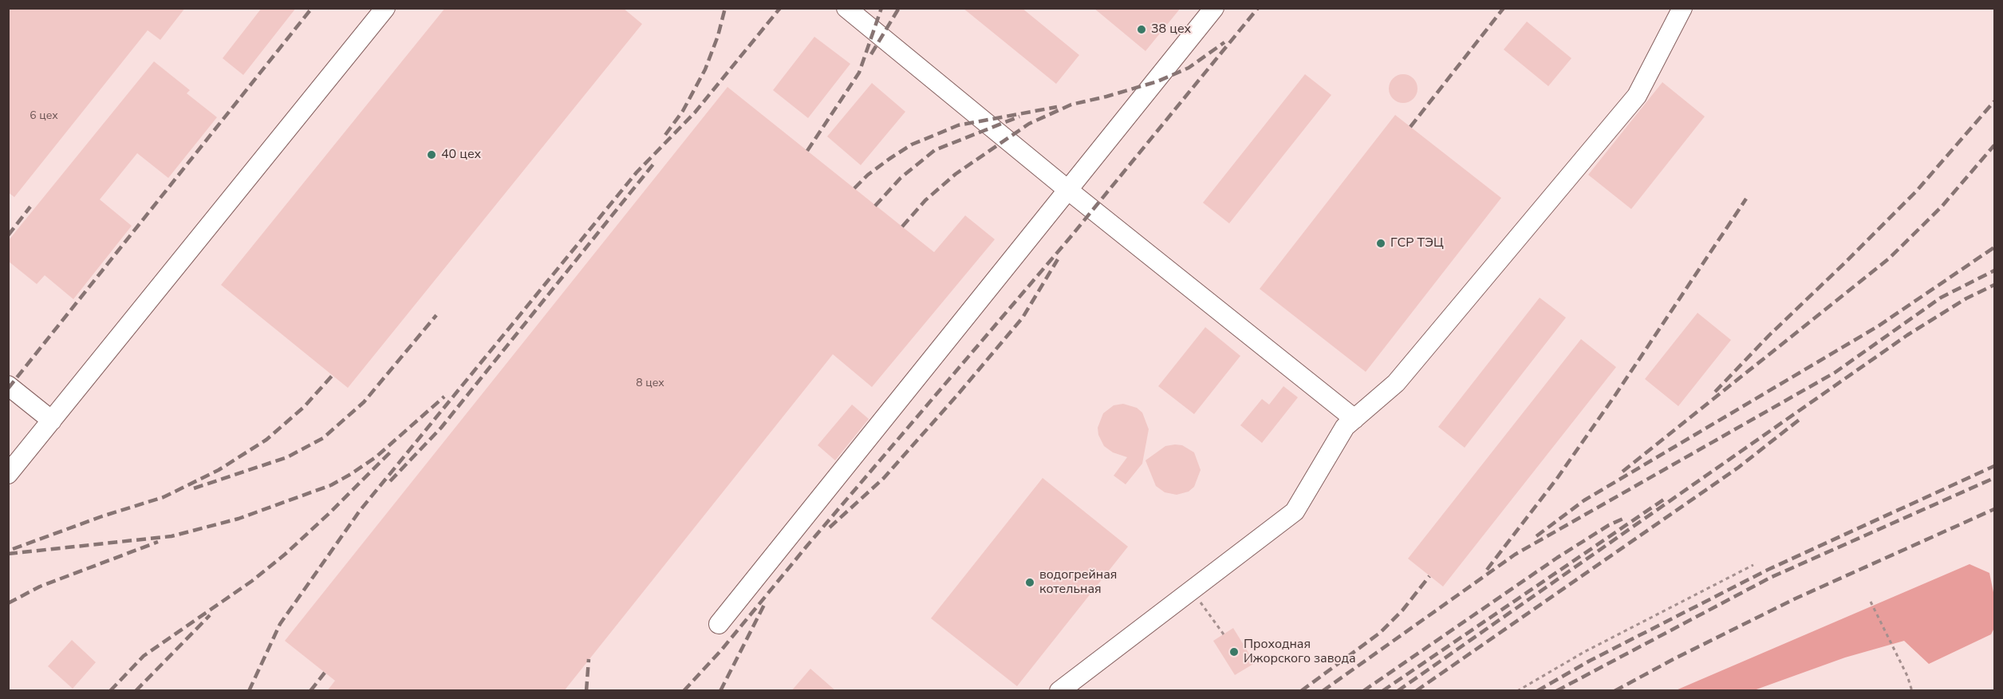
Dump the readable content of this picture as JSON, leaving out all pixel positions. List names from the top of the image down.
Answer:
{
  "places": [
    "38 цех",
    "40 цех",
    "ГСР ТЭЦ",
    "водогрейная котельная",
    "Проходная Ижорского завода"
  ],
  "house_numbers": ["6 цех", "8 цех"]
}
